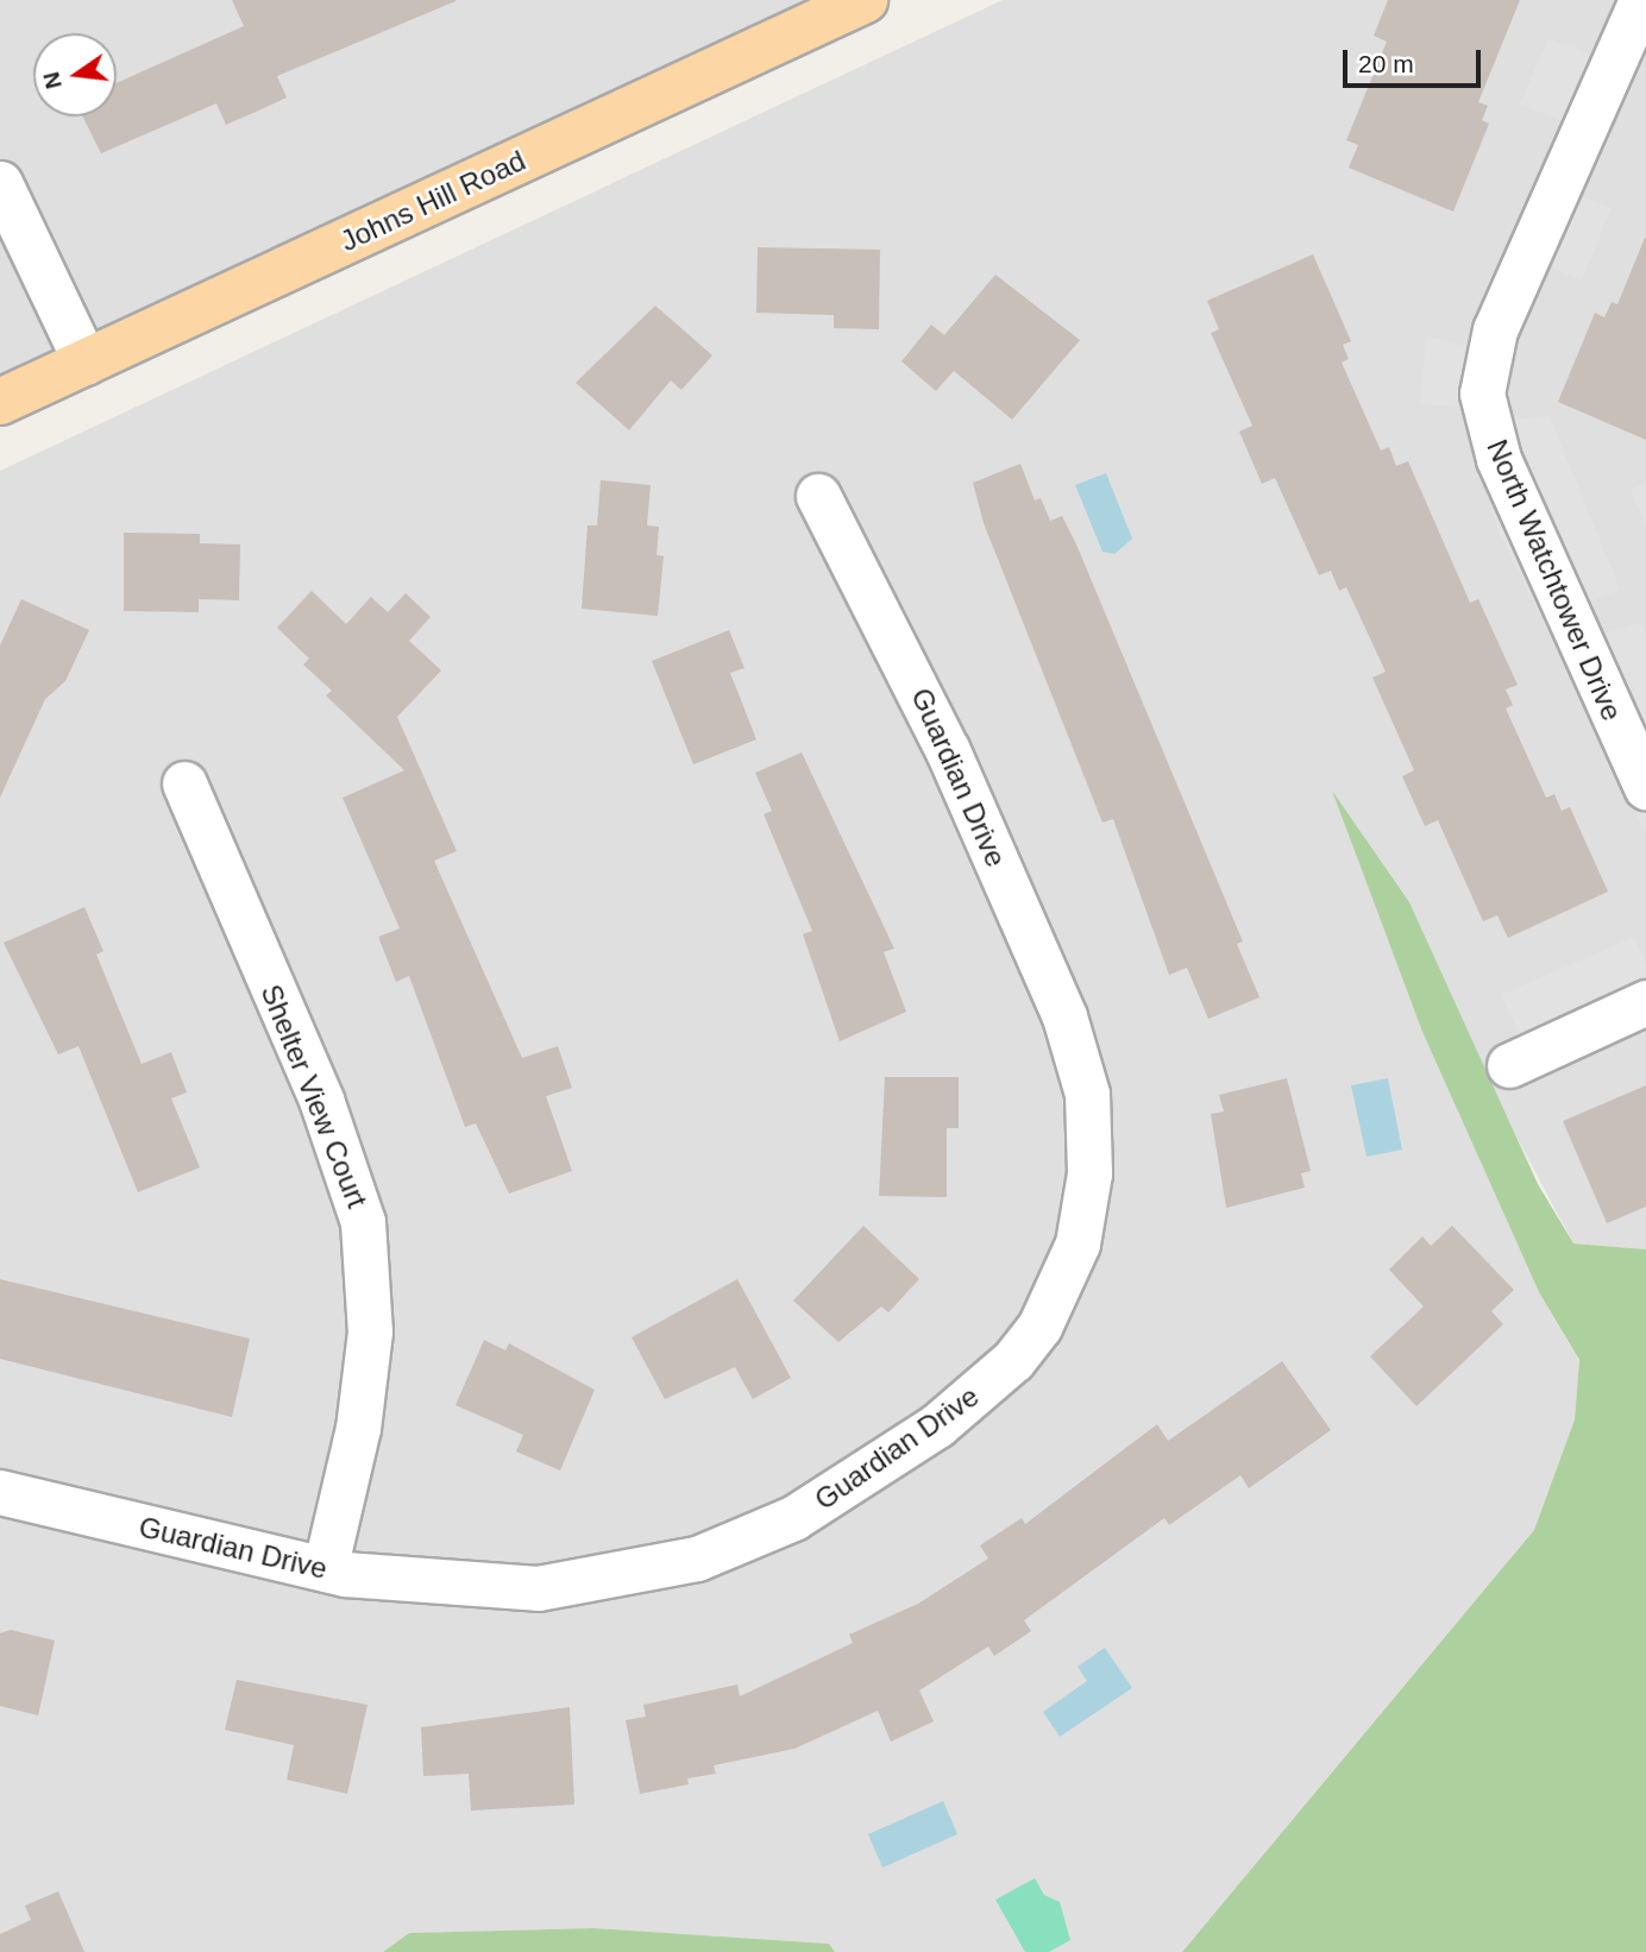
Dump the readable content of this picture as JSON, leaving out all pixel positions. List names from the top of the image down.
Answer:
{
  "streets": {
    "main road": ["Johns Hill Road"],
    "street": ["North Watchtower Drive", "Guardian Drive", "Shelter View Court"]
  },
  "crossings": [
    ["Guardian Drive", "Shelter View Court"]
  ],
  "scale_bar": "20 m",
  "north": "left"
}
